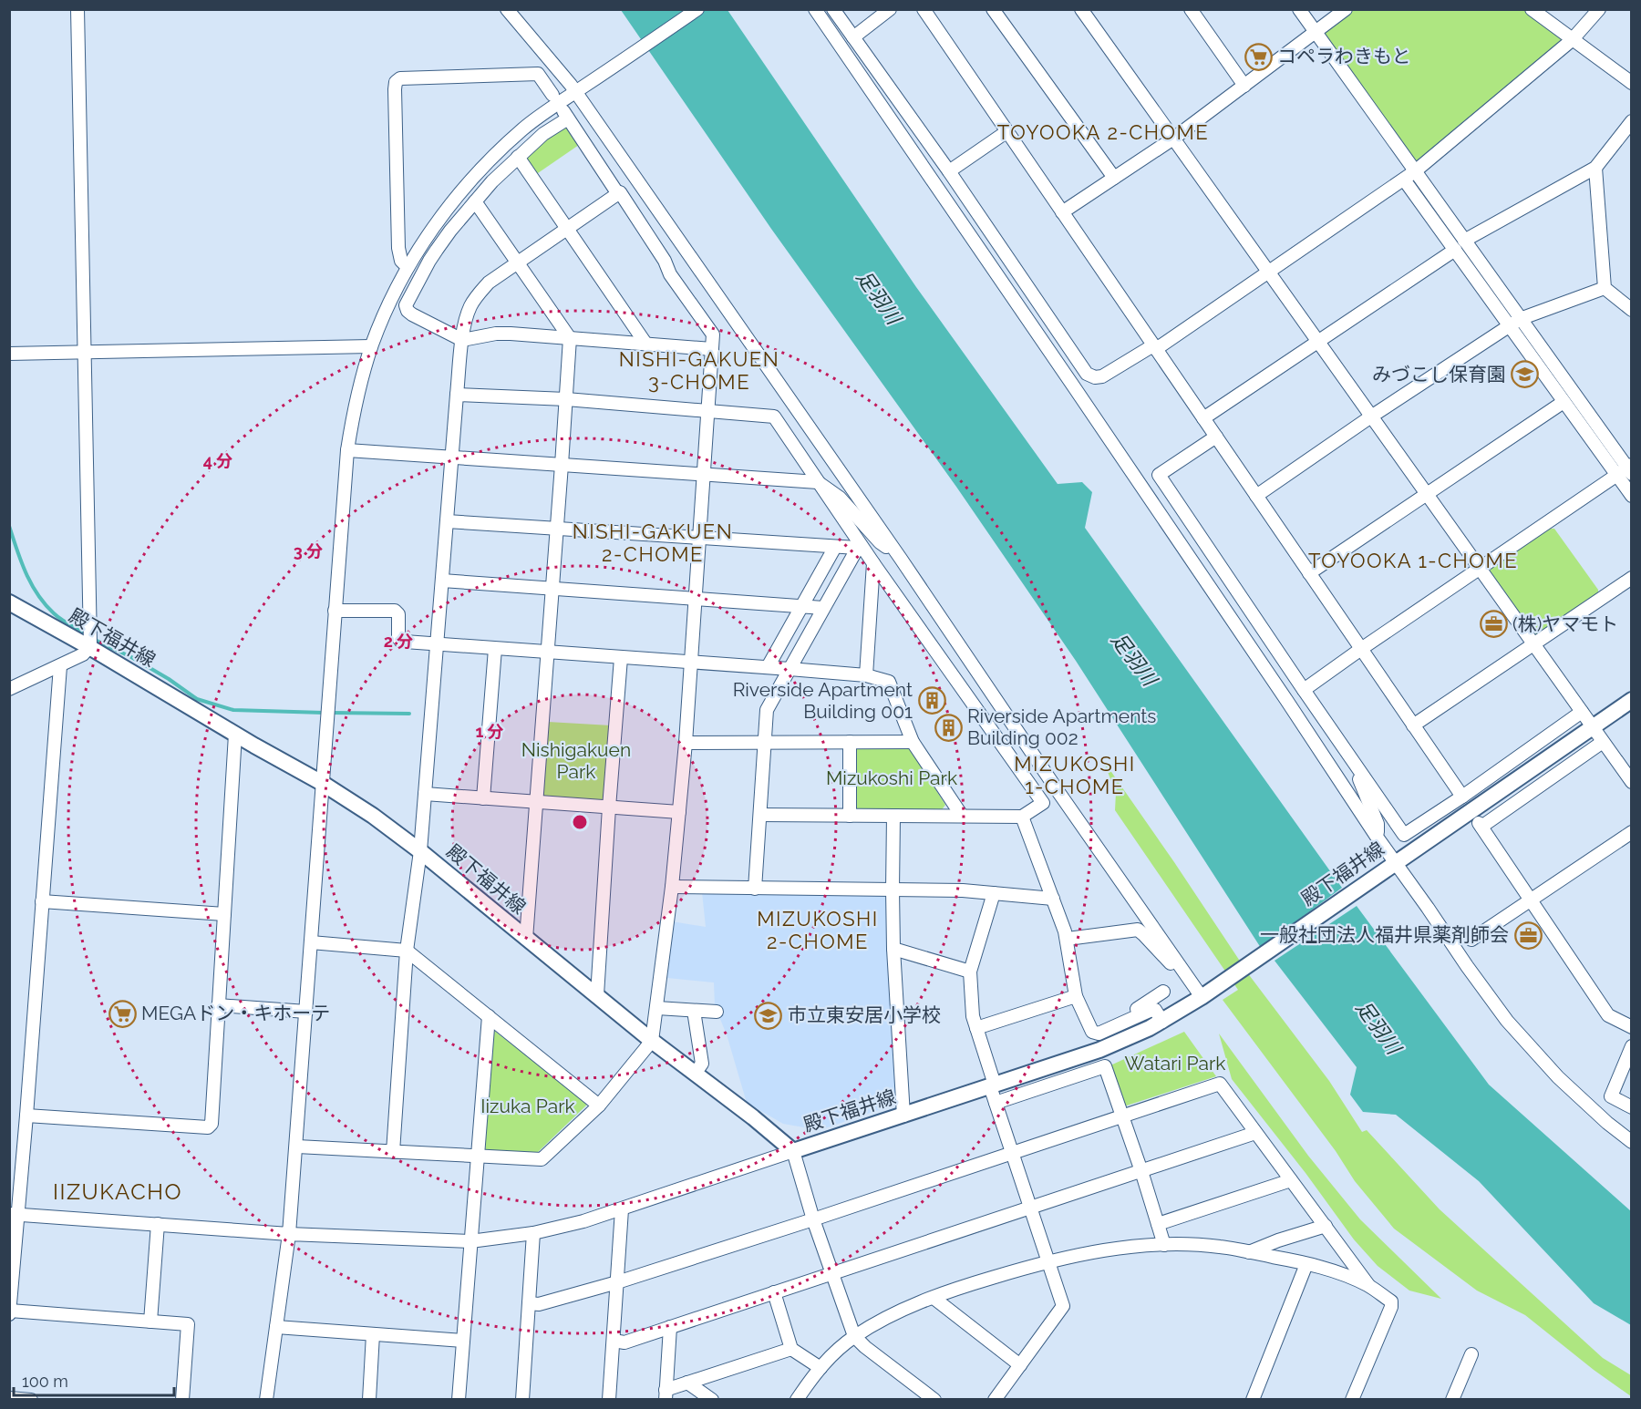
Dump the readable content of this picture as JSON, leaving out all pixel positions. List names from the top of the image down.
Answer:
{
  "streets": {
    "main road": ["殿下福井線"]
  },
  "districts": [
    "TOYOOKA 2-CHOME",
    "NISHI-GAKUEN 3-CHOME",
    "NISHI-GAKUEN 2-CHOME",
    "TOYOOKA 1-CHOME",
    "MIZUKOSHI 1-CHOME",
    "MIZUKOSHI 2-CHOME",
    "IIZUKACHO"
  ],
  "water": ["足羽川"],
  "parks": [
    "Nishigakuen Park",
    "Mizukoshi Park",
    "Watari Park",
    "Iizuka Park"
  ],
  "places": {
    "supermarket": ["コペラわきもと", "MEGAドン・キホーテ"],
    "school or university": ["みづこし保育園", "市立東安居小学校"],
    "office": ["(株)ヤマモト", "一般社団法人福井県薬剤師会"],
    "building": ["Riverside Apartment Building 001", "Riverside Apartments Building 002"]
  },
  "scale_bar": "100 m",
  "rings": [
    "4 分",
    "3 分",
    "2 分",
    "1 分"
  ]
}
